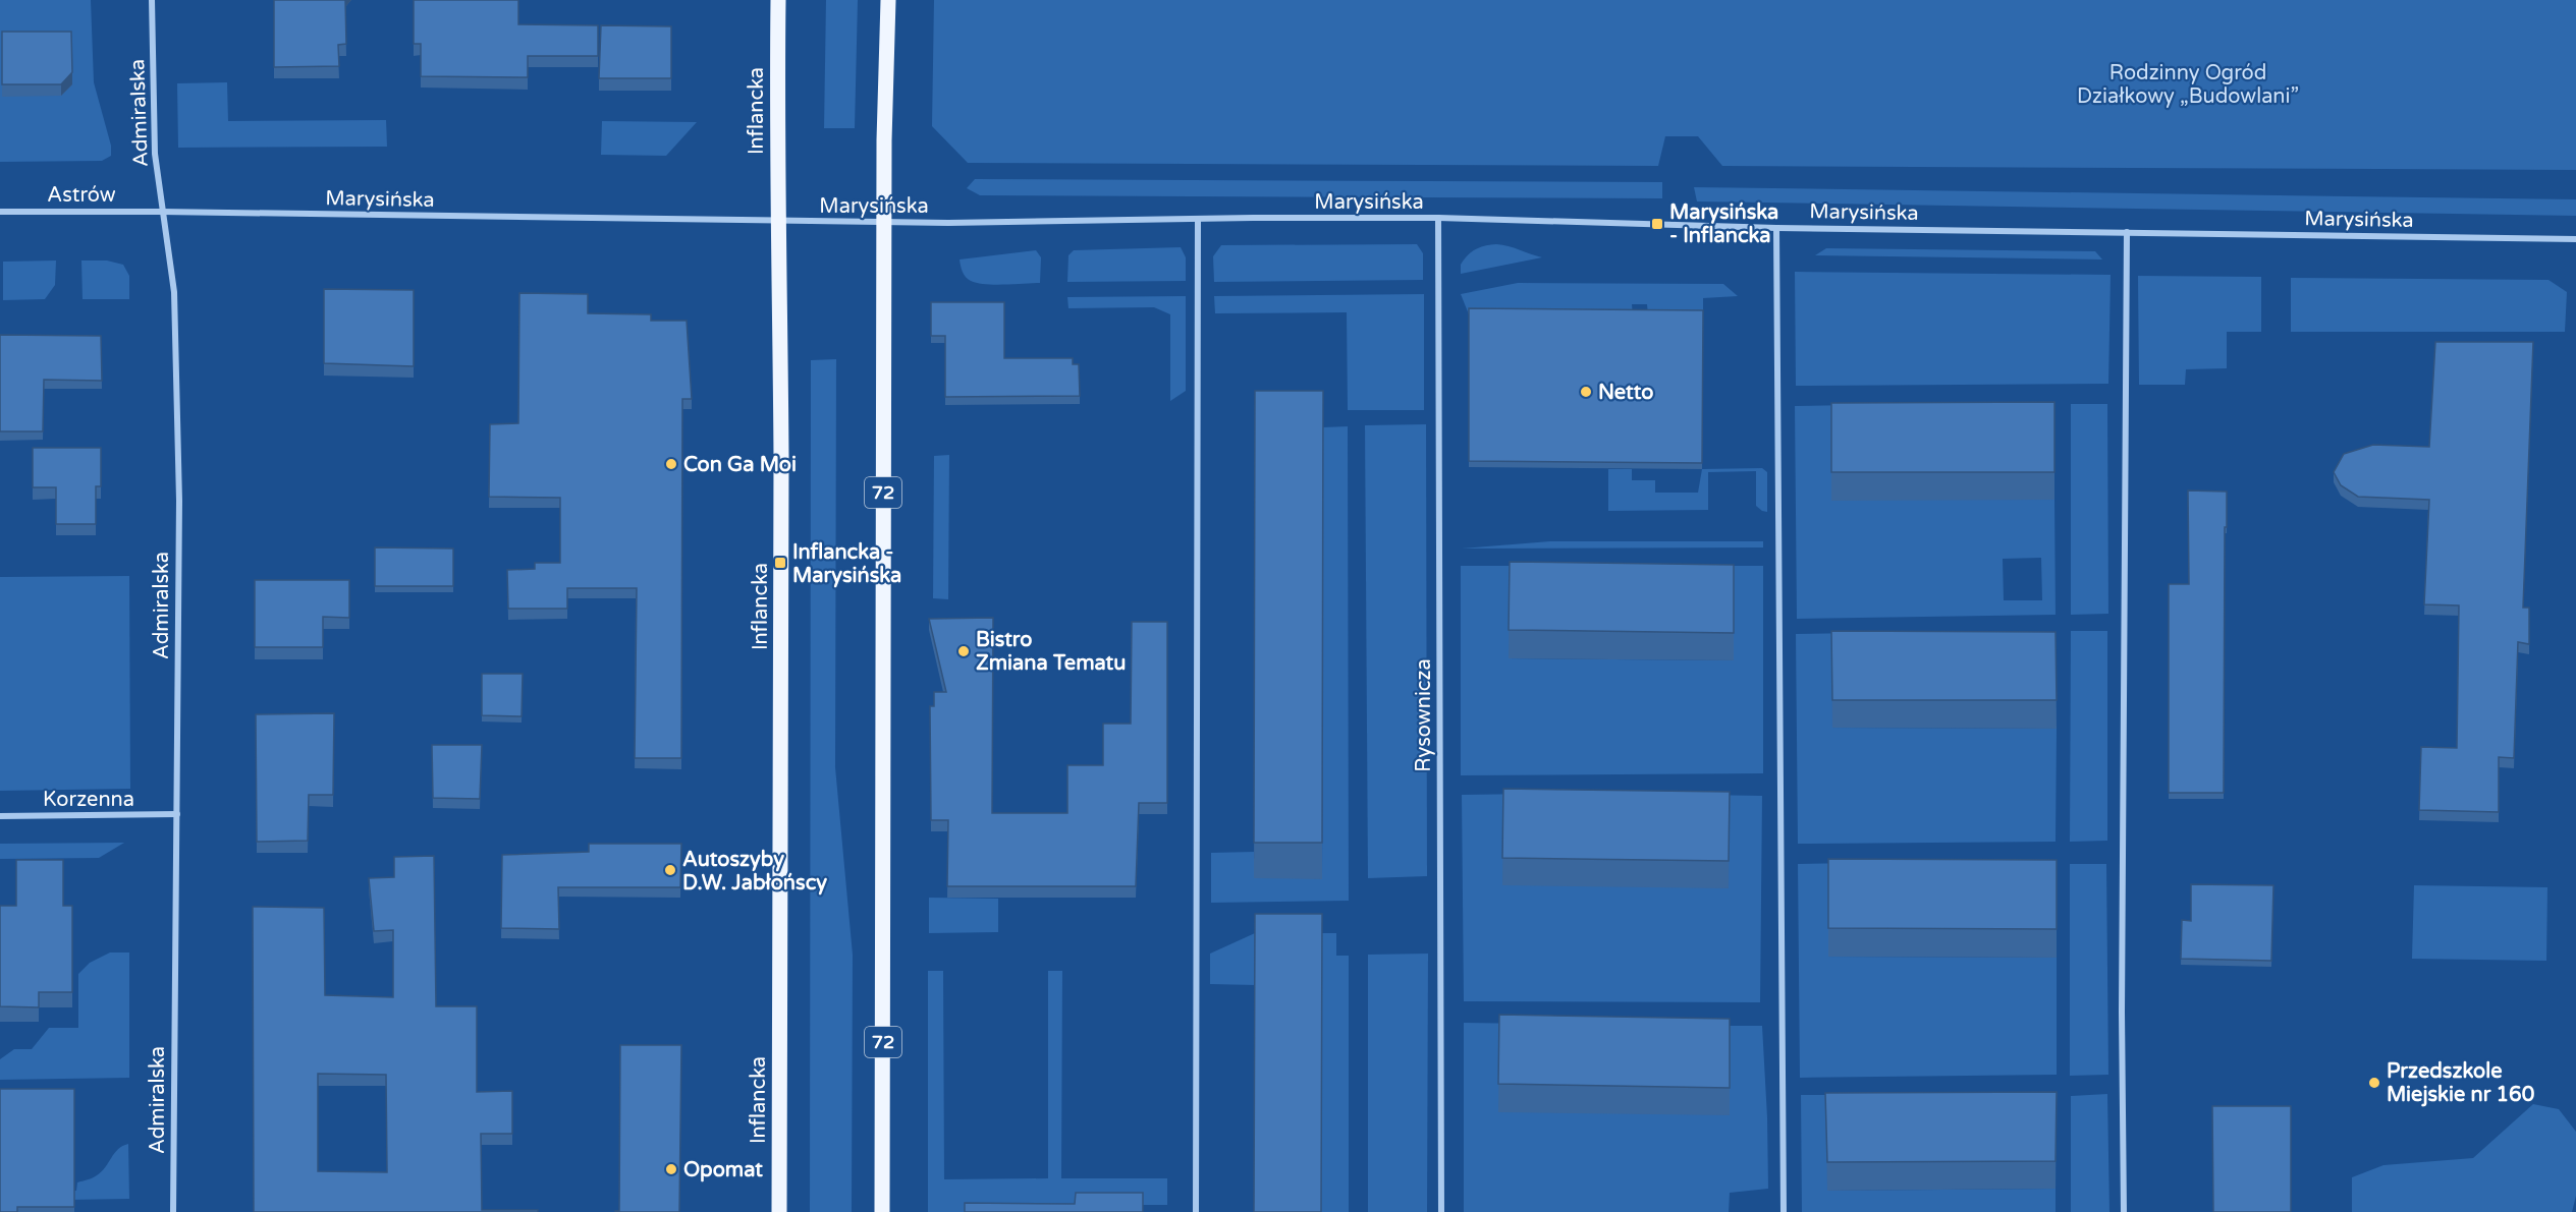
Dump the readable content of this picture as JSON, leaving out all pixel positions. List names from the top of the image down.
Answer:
{
  "streets": {
    "main road": ["Inflancka", "72"],
    "street": [
      "Admiralska",
      "Astrów",
      "Marysińska",
      "Rysownicza",
      "Korzenna"
    ]
  },
  "crossings": [
    ["Inflancka", "Marysińska"],
    ["Admiralska", "Astrów"],
    ["Admiralska", "Marysińska"],
    ["Admiralska", "Korzenna"],
    ["Astrów", "Marysińska"],
    ["Marysińska", "72"],
    ["Marysińska", "Rysownicza"]
  ],
  "parks": ["Rodzinny Ogród Działkowy „Budowlani”"],
  "places": {
    "transit": ["Marysińska - Inflancka", "Inflancka - Marysińska"],
    "other": [
      "Netto",
      "Con Ga Moi",
      "Bistro Zmiana Tematu",
      "Autoszyby D.W. Jabłońscy",
      "Przedszkole Miejskie nr 160",
      "Opomat"
    ]
  }
}
